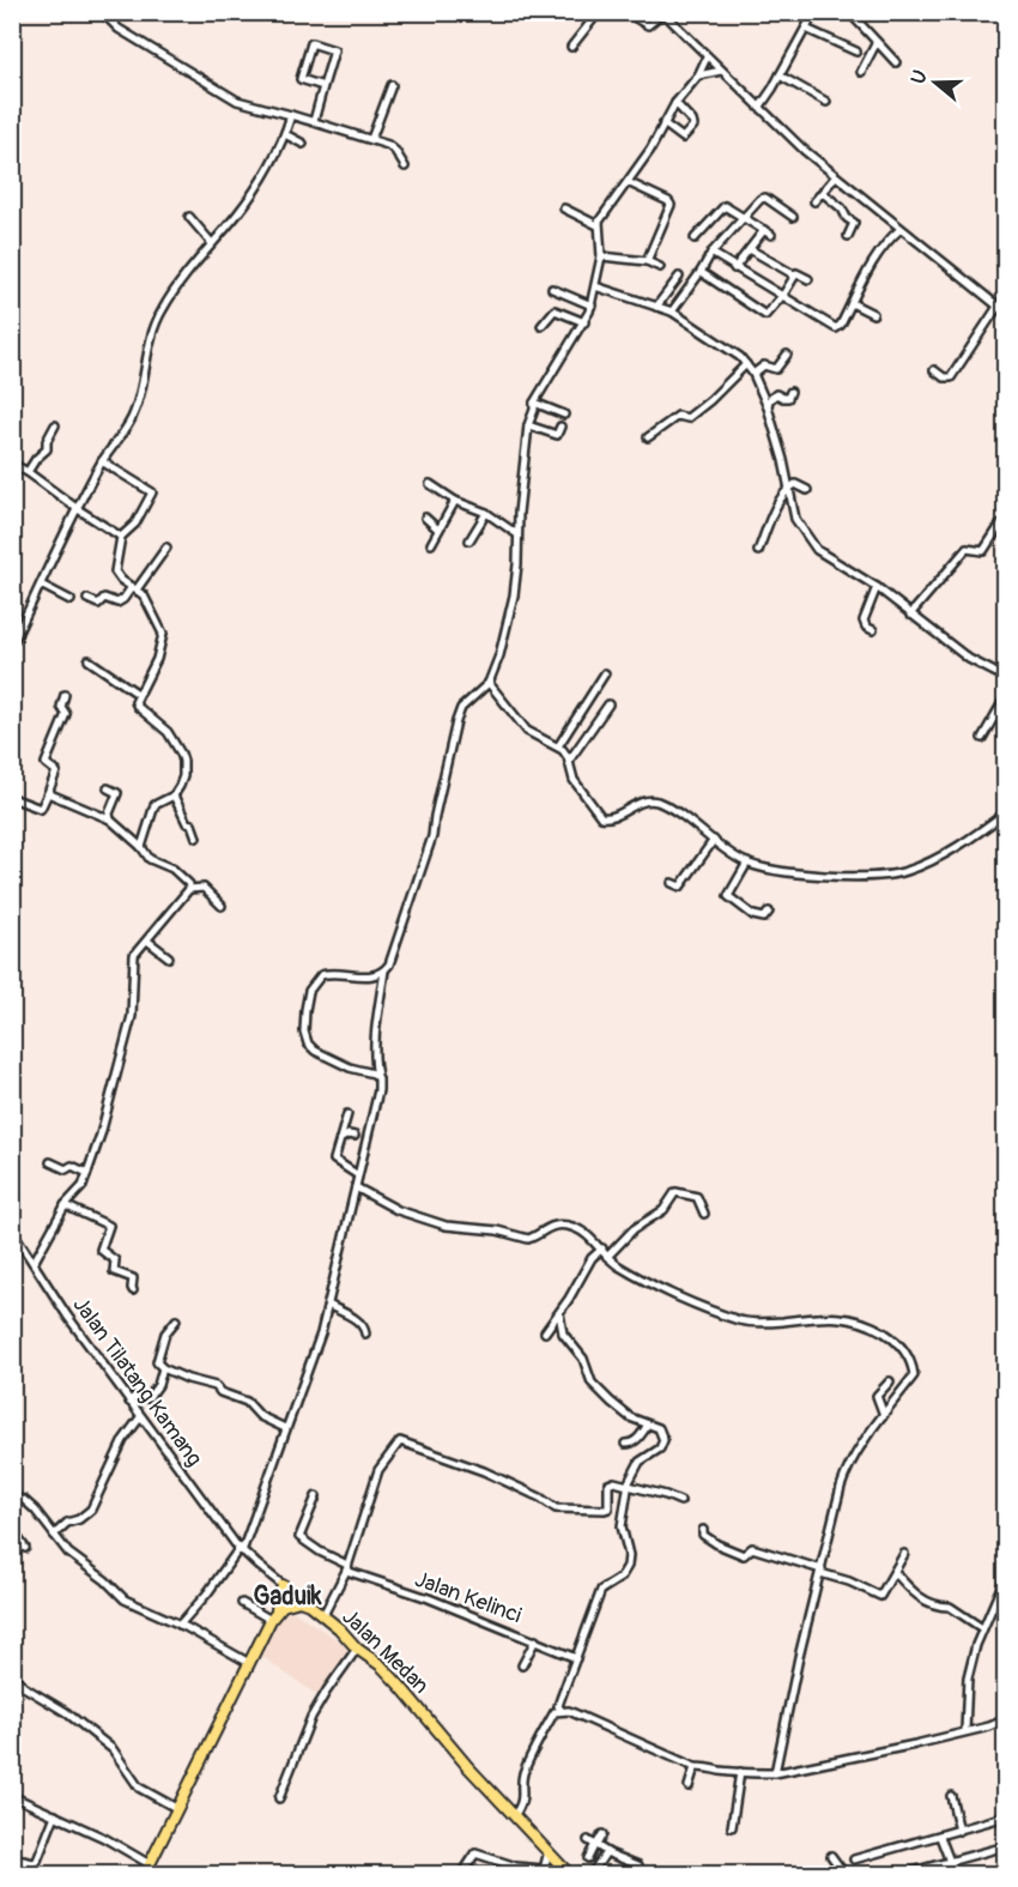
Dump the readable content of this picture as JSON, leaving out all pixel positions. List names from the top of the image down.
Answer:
{
  "streets": {
    "highway": ["Jalan Medan"],
    "street": ["Jalan Tilatang Kamang", "Jalan Kelinci"]
  },
  "crossings": [
    ["Jalan Tilatang Kamang", "Jalan Medan"]
  ],
  "districts": ["Gaduik"],
  "north": "left"
}
